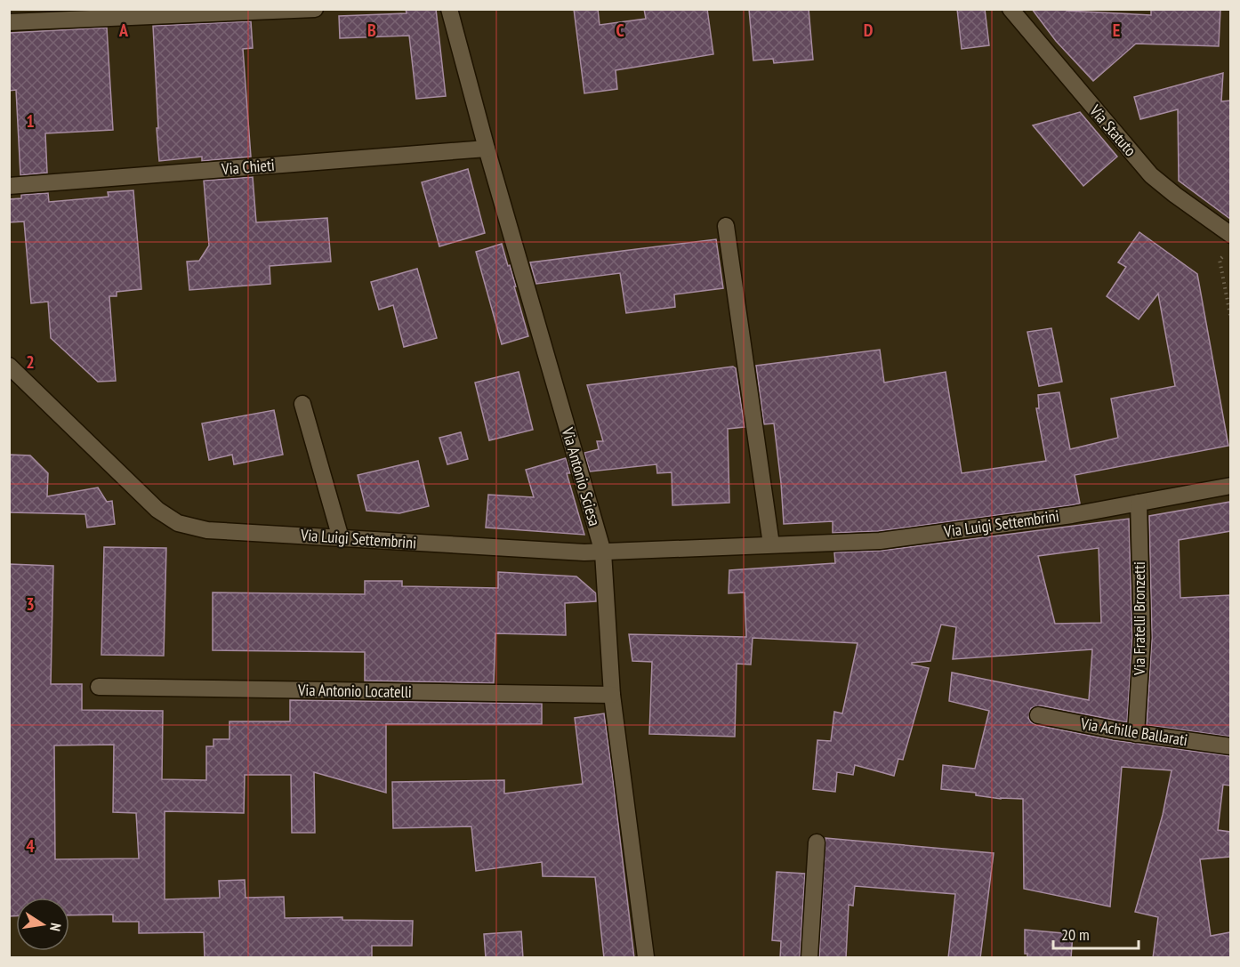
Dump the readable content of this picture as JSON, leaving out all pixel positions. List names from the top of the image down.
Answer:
{
  "streets": {
    "street": [
      "Via Statuto",
      "Via Chieti",
      "Via Antonio Sciesa",
      "Via Luigi Settembrini",
      "Via Fratelli Bronzetti",
      "Via Antonio Locatelli",
      "Via Achille Ballarati"
    ]
  },
  "crossings": [
    ["Via Chieti", "Via Antonio Sciesa"],
    ["Via Antonio Sciesa", "Via Luigi Settembrini"],
    ["Via Antonio Sciesa", "Via Antonio Locatelli"],
    ["Via Luigi Settembrini", "Via Fratelli Bronzetti"],
    ["Via Fratelli Bronzetti", "Via Achille Ballarati"]
  ],
  "scale_bar": "20 m",
  "north": "right",
  "grid": {
    "columns": [
      "A",
      "B",
      "C",
      "D",
      "E"
    ],
    "rows": [
      "1",
      "2",
      "3",
      "4"
    ]
  }
}
